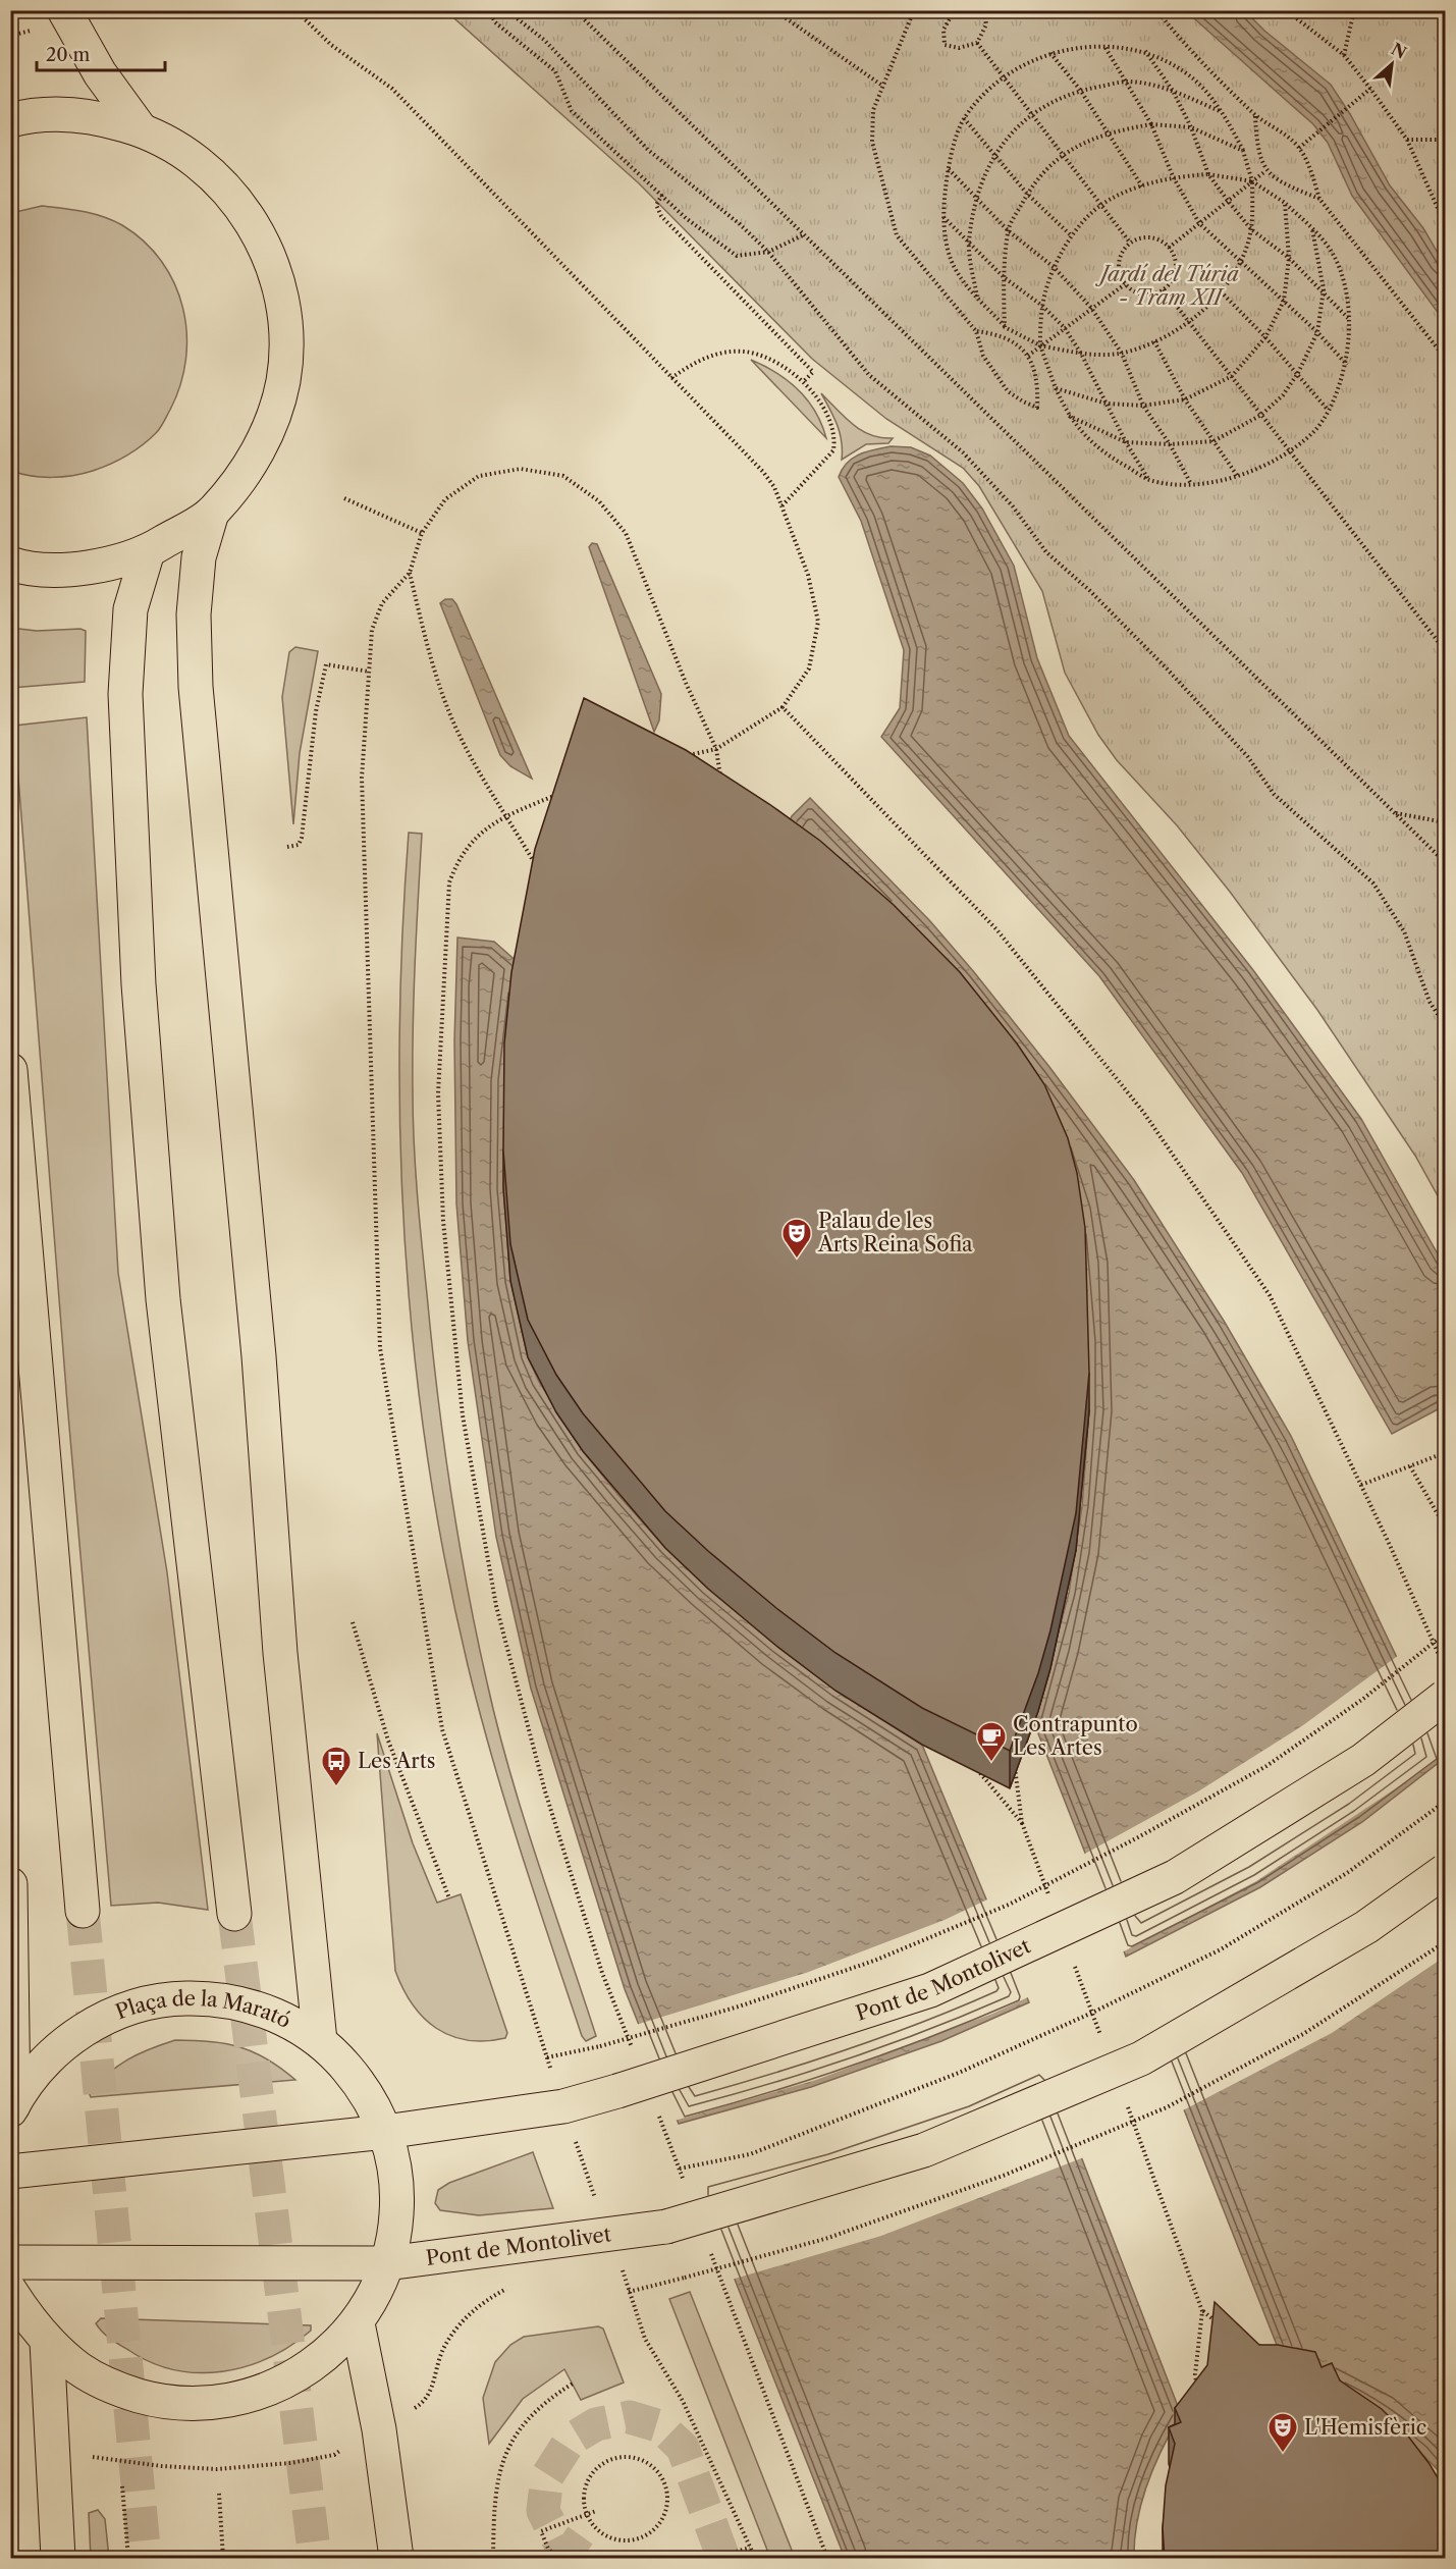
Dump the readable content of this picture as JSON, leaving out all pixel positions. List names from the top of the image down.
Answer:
{
  "streets": {
    "main road": ["Pont de Montolivet", "Plaça de la Marató"]
  },
  "crossings": [
    ["Pont de Montolivet", "Plaça de la Marató"]
  ],
  "parks": ["Jardí del Túria - Tram XII"],
  "places": {
    "theatre": ["Palau de les Arts Reina Sofia", "L'Hemisfèric"],
    "cafe": ["Contrapunto Les Artes"],
    "bus stop": ["Les Arts"]
  },
  "scale_bar": "20 m",
  "north": "top right"
}
